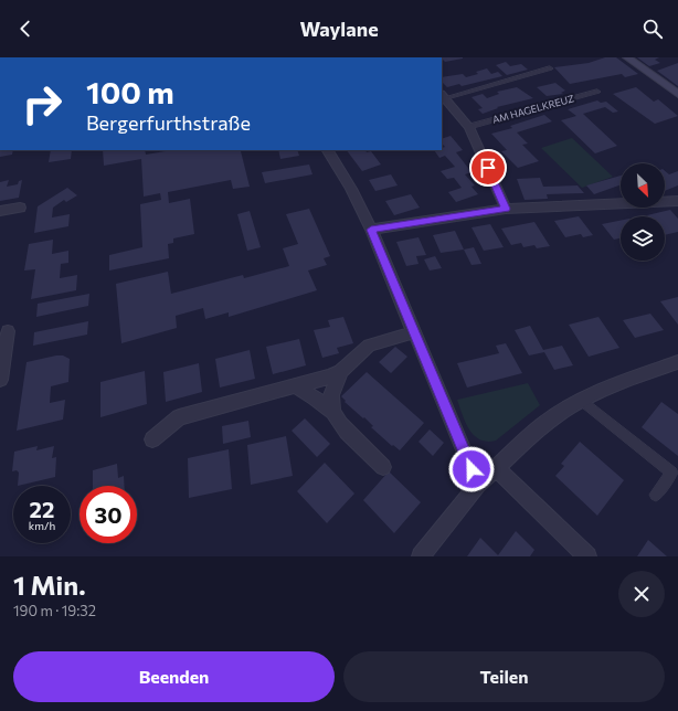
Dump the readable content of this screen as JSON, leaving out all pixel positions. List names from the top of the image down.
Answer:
{
  "streets": {
    "lane": ["AM HAGELKREUZ"]
  },
  "north": "bottom right",
  "page": {
    "header": "Waylane",
    "turn": ["100 m", "Bergerfurthstraße"],
    "speed": "22 km/h",
    "limit": "30",
    "heading": ["1 Min.", "190 m · 19:32"],
    "buttons": ["Beenden", "Teilen"]
  }
}
